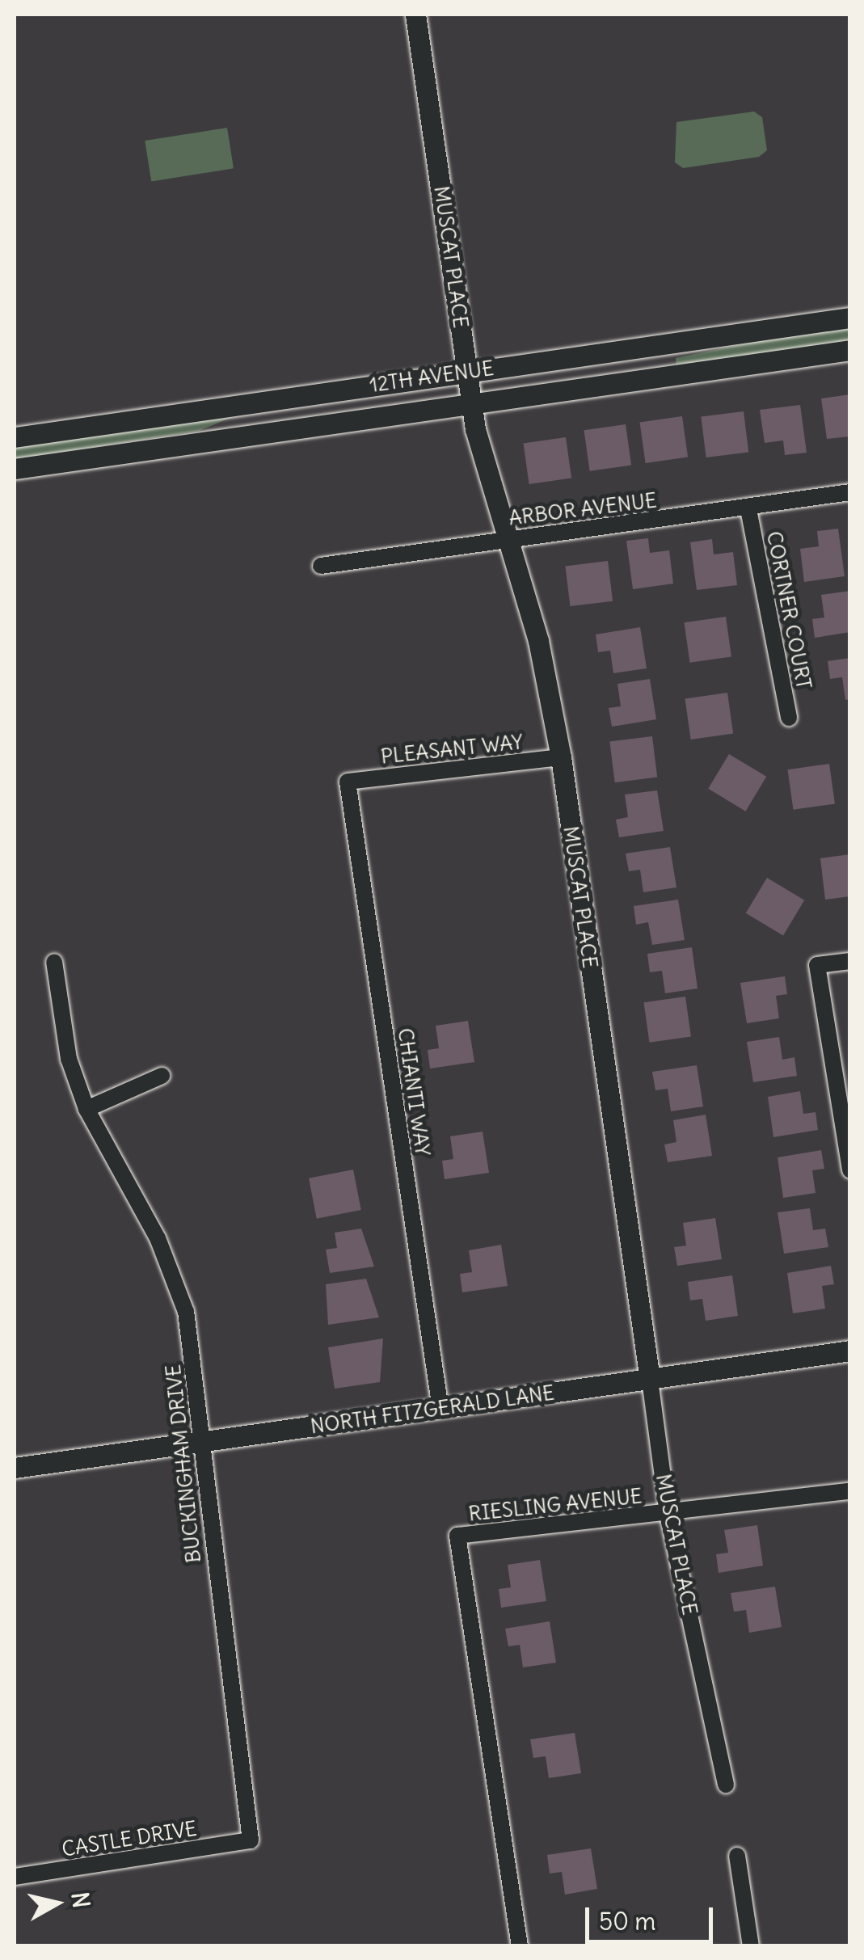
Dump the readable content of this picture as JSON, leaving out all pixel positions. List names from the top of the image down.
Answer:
{
  "streets": {
    "street": [
      "MUSCAT PLACE",
      "12TH AVENUE",
      "ARBOR AVENUE",
      "CORTNER COURT",
      "PLEASANT WAY",
      "CHIANTI WAY",
      "NORTH FITZGERALD LANE",
      "BUCKINGHAM DRIVE",
      "RIESLING AVENUE",
      "CASTLE DRIVE"
    ]
  },
  "crossings": [
    ["MUSCAT PLACE", "12TH AVENUE"],
    ["MUSCAT PLACE", "ARBOR AVENUE"],
    ["MUSCAT PLACE", "PLEASANT WAY"],
    ["MUSCAT PLACE", "NORTH FITZGERALD LANE"],
    ["MUSCAT PLACE", "RIESLING AVENUE"],
    ["ARBOR AVENUE", "CORTNER COURT"],
    ["PLEASANT WAY", "CHIANTI WAY"],
    ["CHIANTI WAY", "NORTH FITZGERALD LANE"],
    ["NORTH FITZGERALD LANE", "BUCKINGHAM DRIVE"],
    ["BUCKINGHAM DRIVE", "CASTLE DRIVE"]
  ],
  "scale_bar": "50 m",
  "north": "right"
}
